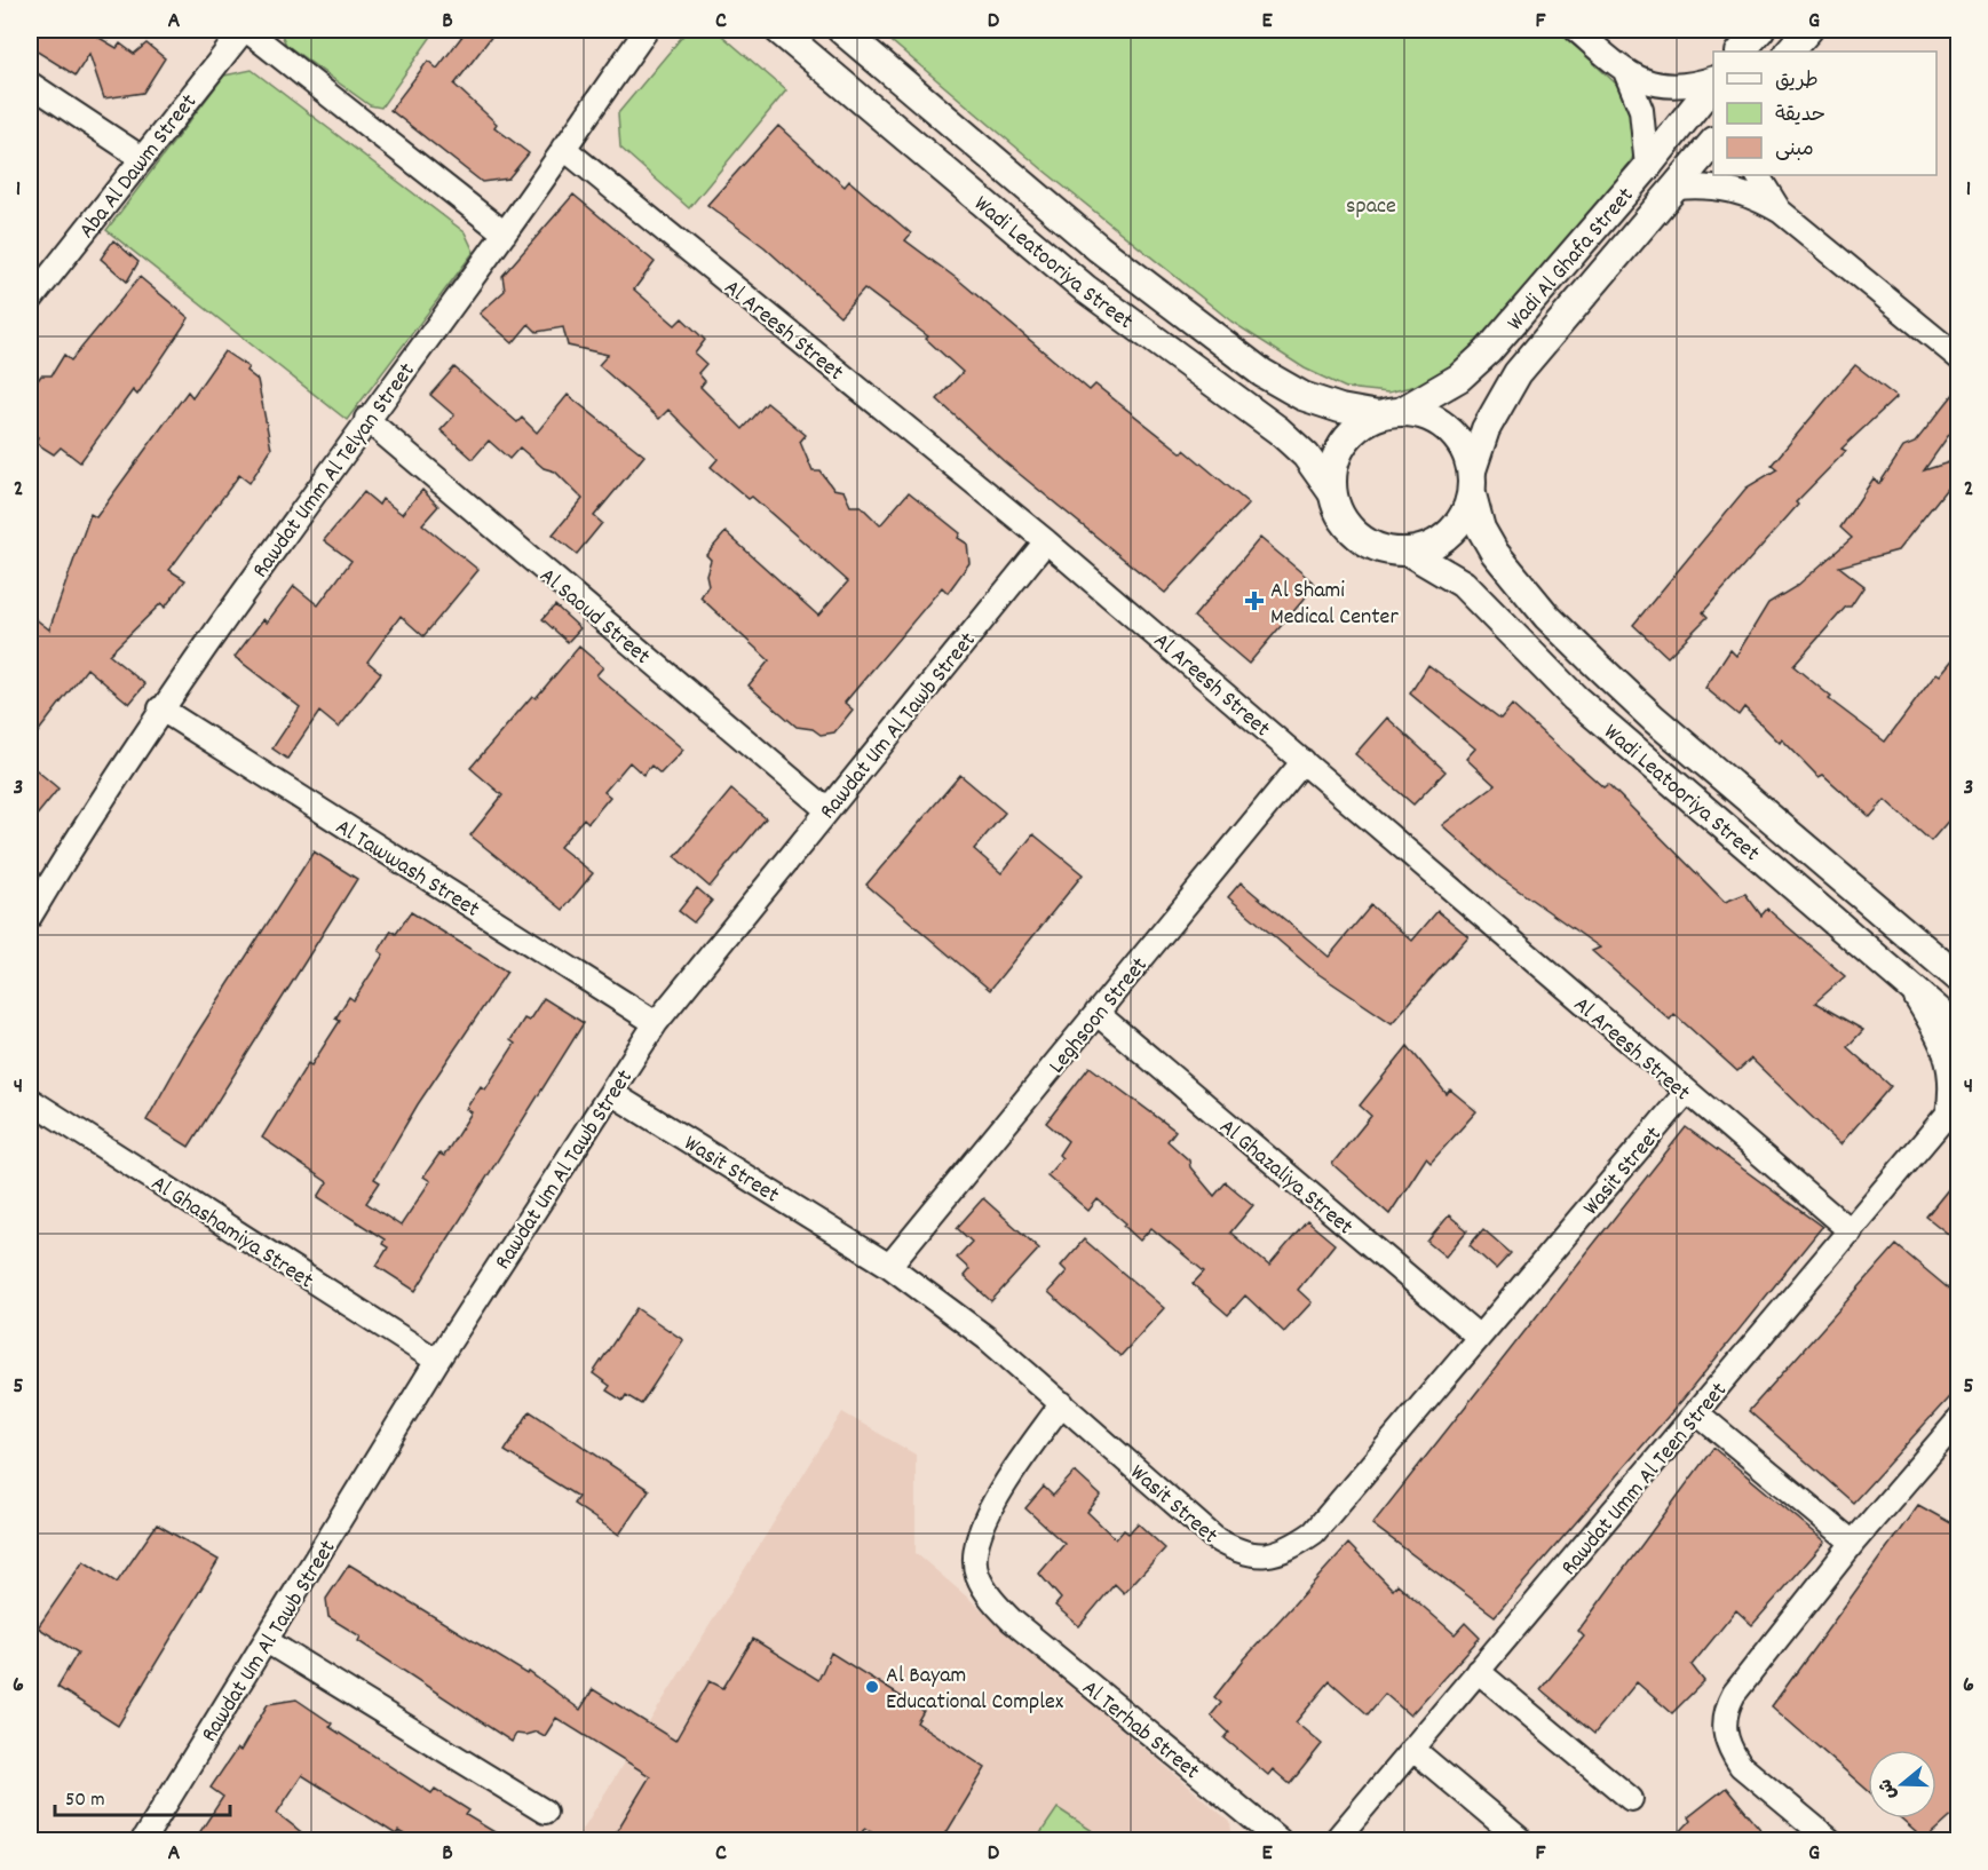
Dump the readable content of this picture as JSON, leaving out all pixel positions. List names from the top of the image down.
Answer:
{
  "streets": {
    "street": [
      "Aba Al Dawm Street",
      "Wadi Al Ghafa Street",
      "Wadi Leatooriya Street",
      "Al Areesh Street",
      "Rawdat Umm Al Telyan Street",
      "Al Saoud Street",
      "Rawdat Um Al Tawb Street",
      "Al Tawwash Street",
      "Leghsoon Street",
      "Wasit Street",
      "Al Ghazaliya Street",
      "Al Ghashamiya Street",
      "Rawdat Umm Al Teen Street",
      "Al Terhab Street"
    ]
  },
  "crossings": [
    ["Aba Al Dawm Street", "Rawdat Umm Al Telyan Street"],
    ["Wadi Al Ghafa Street", "Wadi Leatooriya Street"],
    ["Wadi Leatooriya Street", "Rawdat Umm Al Teen Street"],
    ["Al Areesh Street", "Rawdat Umm Al Telyan Street"],
    ["Al Areesh Street", "Rawdat Um Al Tawb Street"],
    ["Al Areesh Street", "Leghsoon Street"],
    ["Al Areesh Street", "Wasit Street"],
    ["Al Areesh Street", "Rawdat Umm Al Teen Street"],
    ["Rawdat Umm Al Telyan Street", "Al Saoud Street"],
    ["Rawdat Umm Al Telyan Street", "Al Tawwash Street"],
    ["Al Saoud Street", "Rawdat Um Al Tawb Street"],
    ["Rawdat Um Al Tawb Street", "Al Tawwash Street"],
    ["Rawdat Um Al Tawb Street", "Wasit Street"],
    ["Rawdat Um Al Tawb Street", "Al Ghashamiya Street"],
    ["Leghsoon Street", "Wasit Street"],
    ["Leghsoon Street", "Al Ghazaliya Street"],
    ["Wasit Street", "Al Ghazaliya Street"],
    ["Wasit Street", "Al Terhab Street"]
  ],
  "parks": ["space"],
  "places": {
    "health": ["Al Shami Medical Center"],
    "other": ["Al Bayam Educational Complex"]
  },
  "legend": ["طريق", "حديقة", "مبنى"],
  "scale_bar": "50 m",
  "north": "left",
  "grid": {
    "columns": [
      "A",
      "B",
      "C",
      "D",
      "E",
      "F",
      "G"
    ],
    "rows": [
      "1",
      "2",
      "3",
      "4",
      "5",
      "6"
    ]
  }
}
